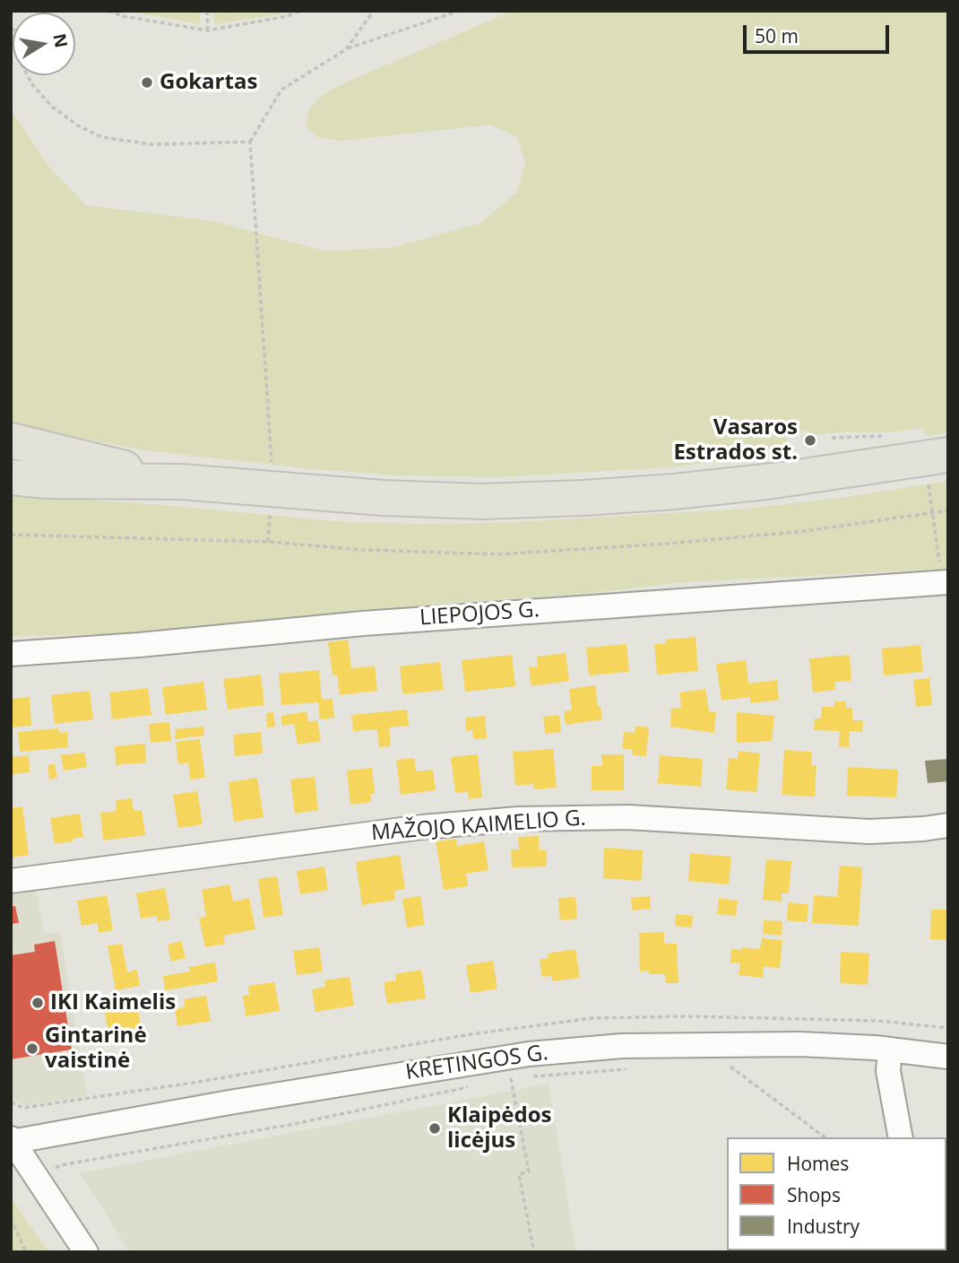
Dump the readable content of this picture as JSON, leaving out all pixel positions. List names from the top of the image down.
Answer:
{
  "streets": {
    "street": ["LIEPOJOS G.", "MAŽOJO KAIMELIO G.", "KRETINGOS G."]
  },
  "places": [
    "Gokartas",
    "Vasaros Estrados st.",
    "IKI Kaimelis",
    "Gintarinė vaistinė",
    "Klaipėdos licėjus"
  ],
  "legend": ["Homes", "Shops", "Industry"],
  "scale_bar": "50 m",
  "north": "right"
}
